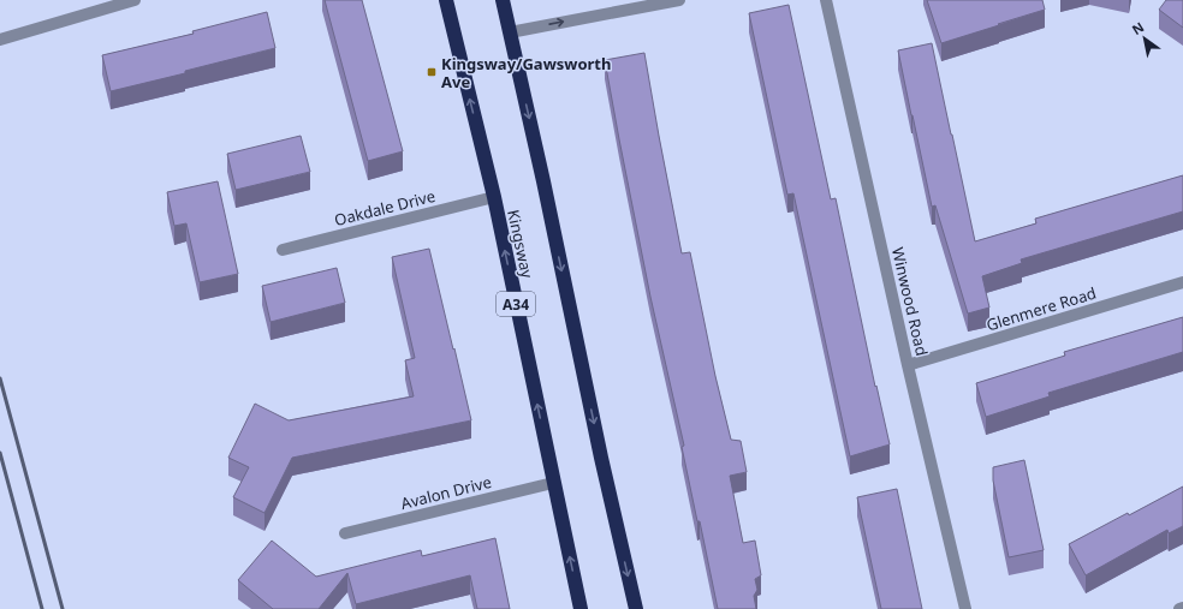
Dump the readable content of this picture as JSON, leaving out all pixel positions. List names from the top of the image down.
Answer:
{
  "streets": {
    "highway": ["Kingsway", "A34"],
    "street": [
      "Oakdale Drive",
      "Winwood Road",
      "Glenmere Road",
      "Avalon Drive"
    ]
  },
  "crossings": [
    ["Oakdale Drive", "Kingsway"],
    ["Kingsway", "Avalon Drive"],
    ["Winwood Road", "Glenmere Road"]
  ],
  "places": {
    "transit": ["Kingsway/Gawsworth Ave"]
  },
  "north": "top left"
}
